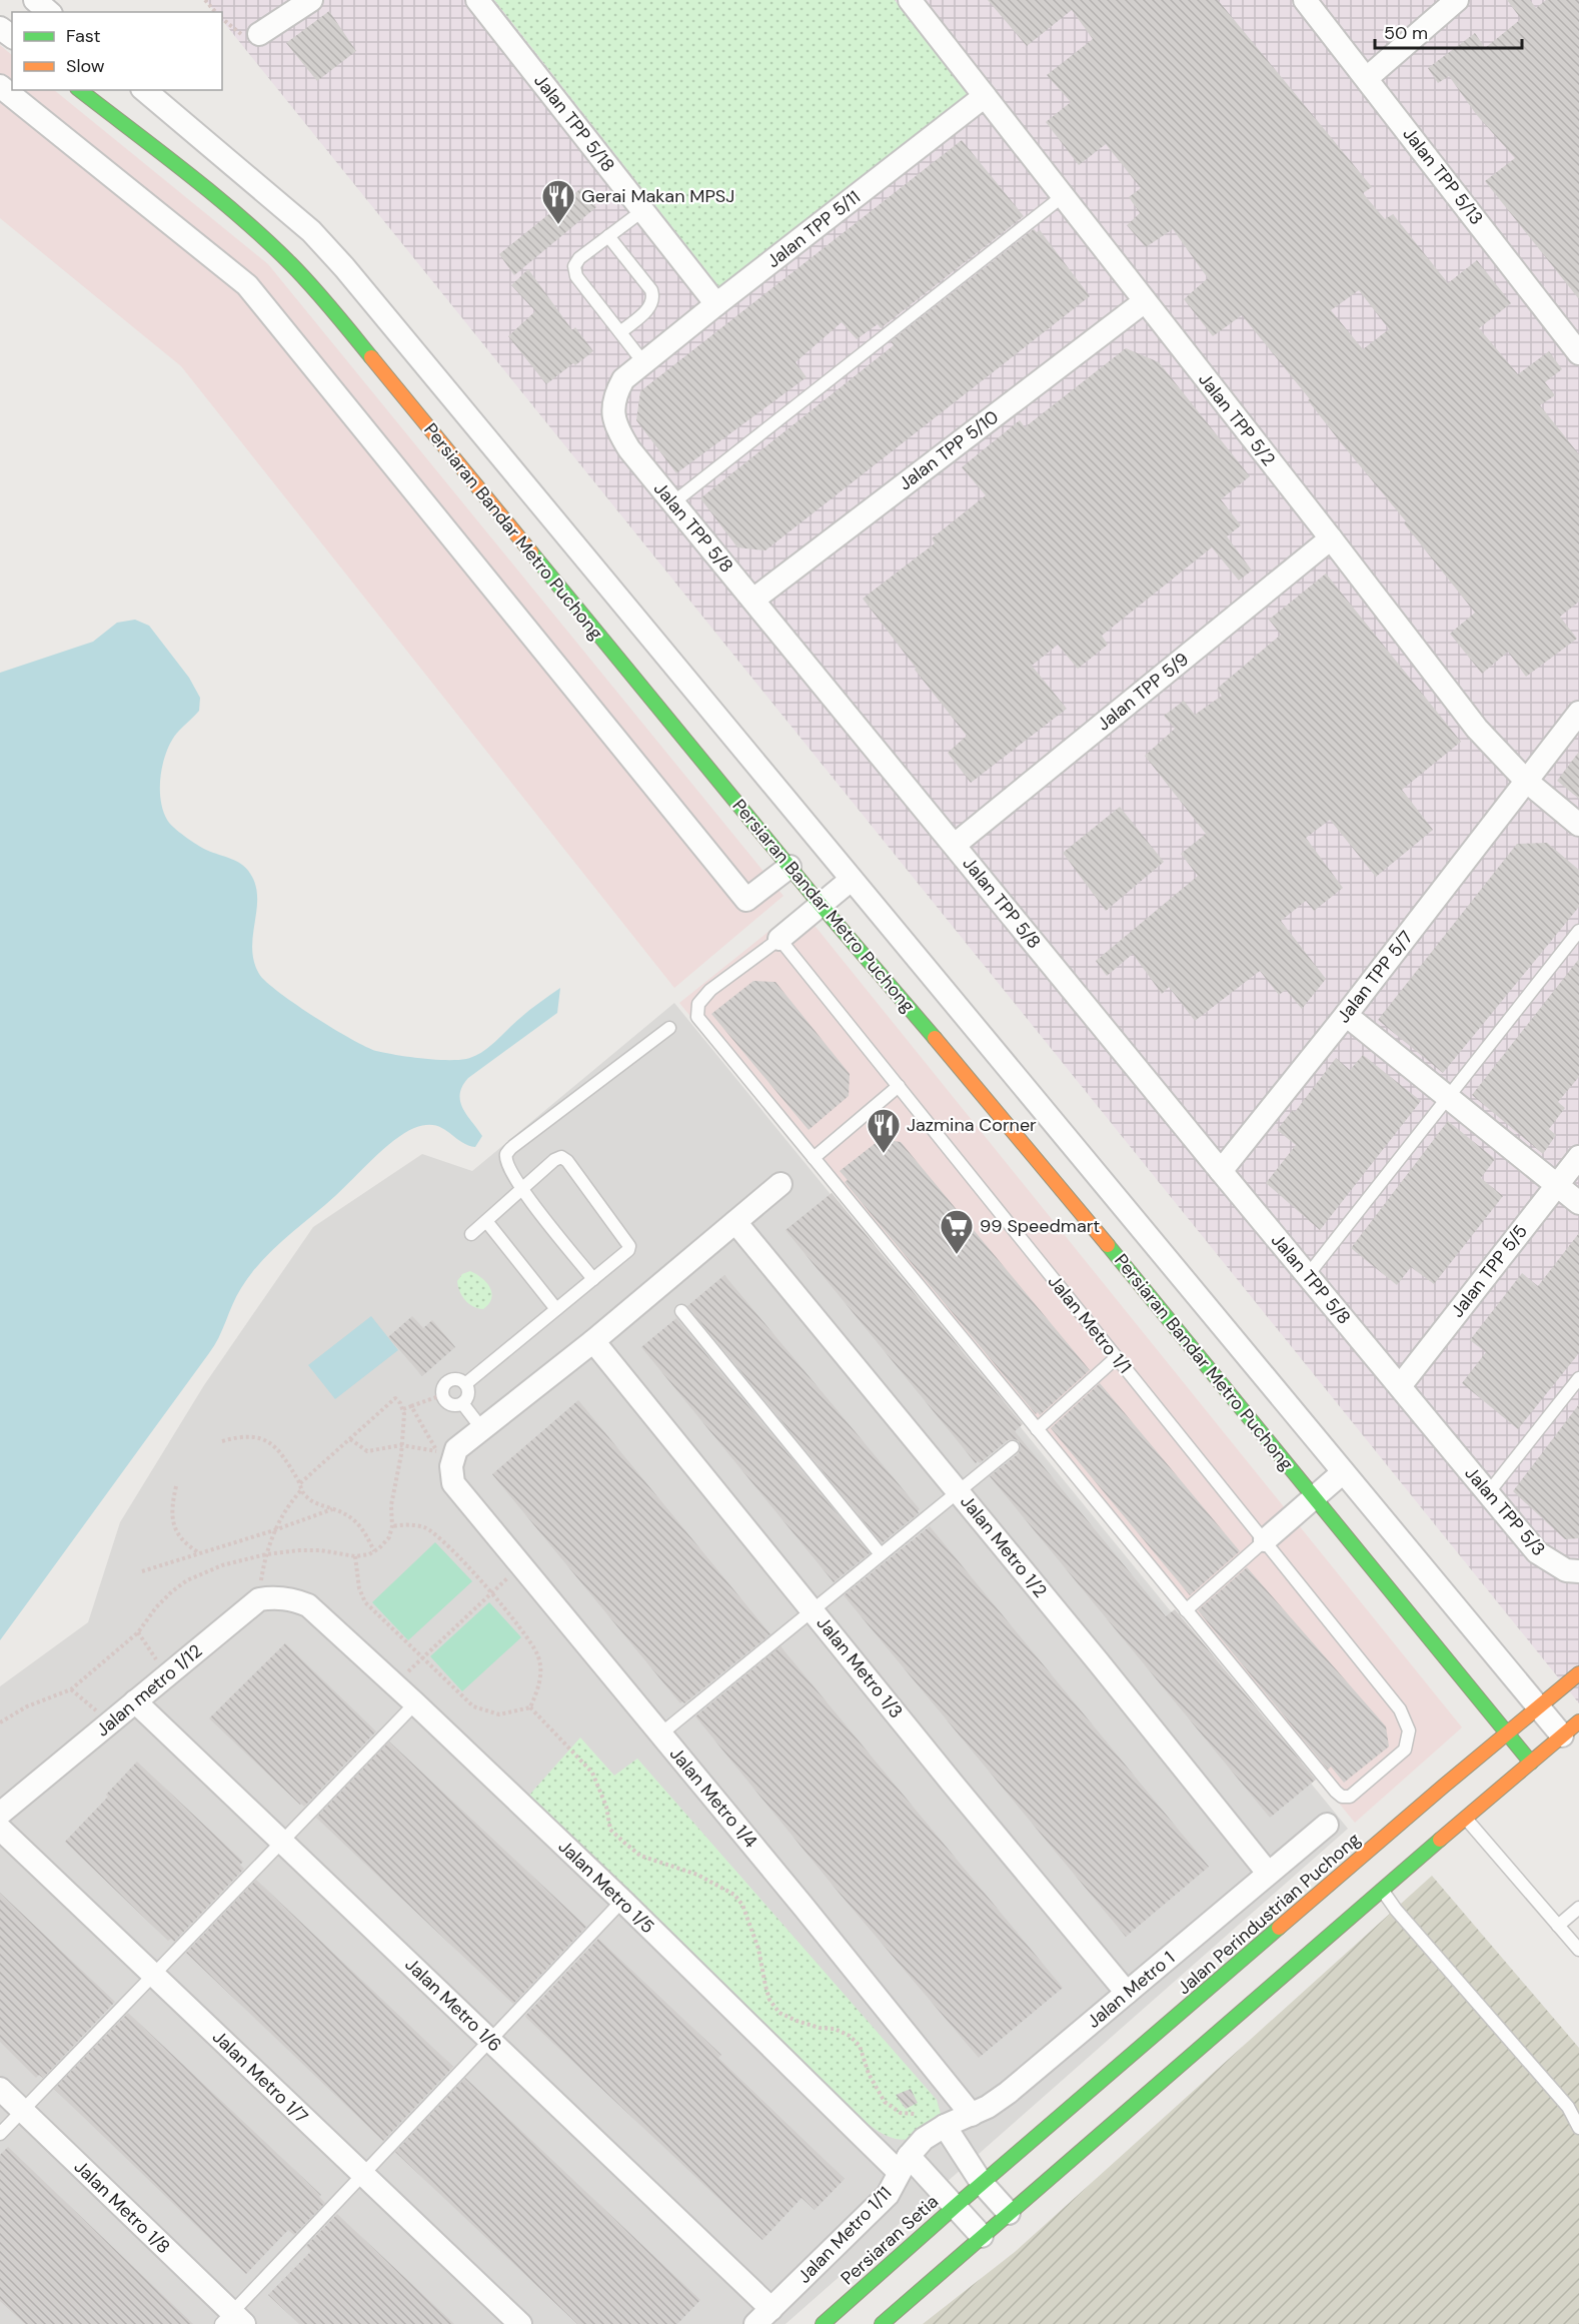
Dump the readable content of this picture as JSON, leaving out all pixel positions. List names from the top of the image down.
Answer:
{
  "streets": {
    "street": [
      "Jalan TPP 5/18",
      "Jalan TPP 5/13",
      "Jalan TPP 5/11",
      "Jalan TPP 5/2",
      "Jalan TPP 5/10",
      "Jalan TPP 5/8",
      "Persiaran Bandar Metro Puchong",
      "Jalan TPP 5/9",
      "Jalan TPP 5/7",
      "Jalan TPP 5/5",
      "Jalan TPP 5/3",
      "Jalan Metro 1/2",
      "Jalan Metro 1/3",
      "Jalan metro 1/12",
      "Jalan Metro 1/4",
      "Jalan Metro 1/5",
      "Jalan Perindustrian Puchong",
      "Jalan Metro 1",
      "Jalan Metro 1/6",
      "Jalan Metro 1/7",
      "Jalan Metro 1/8",
      "Jalan Metro 1/11",
      "Persiaran Setia"
    ],
    "lane": ["Jalan Metro 1/1"]
  },
  "crossings": [
    ["Jalan TPP 5/18", "Jalan TPP 5/11"],
    ["Jalan TPP 5/11", "Jalan TPP 5/2"],
    ["Jalan TPP 5/11", "Jalan TPP 5/8"],
    ["Jalan TPP 5/2", "Jalan TPP 5/10"],
    ["Jalan TPP 5/2", "Jalan TPP 5/9"],
    ["Jalan TPP 5/2", "Jalan TPP 5/7"],
    ["Jalan TPP 5/10", "Jalan TPP 5/8"],
    ["Jalan TPP 5/8", "Jalan TPP 5/9"],
    ["Jalan TPP 5/8", "Jalan TPP 5/7"],
    ["Jalan TPP 5/8", "Jalan TPP 5/5"],
    ["Jalan TPP 5/8", "Jalan TPP 5/3"],
    ["Persiaran Bandar Metro Puchong", "Jalan Perindustrian Puchong"],
    ["Jalan Metro 1/2", "Jalan Metro 1"],
    ["Jalan Metro 1/3", "Jalan Metro 1"],
    ["Jalan metro 1/12", "Jalan Metro 1/5"],
    ["Jalan metro 1/12", "Jalan Metro 1/6"],
    ["Jalan Metro 1/4", "Jalan Metro 1"],
    ["Jalan Metro 1/5", "Jalan Metro 1/11"],
    ["Jalan Metro 1/5", "Persiaran Setia"],
    ["Jalan Perindustrian Puchong", "Persiaran Setia"],
    ["Jalan Metro 1", "Jalan Metro 1/11"],
    ["Jalan Metro 1/6", "Jalan Metro 1/11"]
  ],
  "places": {
    "restaurant": ["Gerai Makan MPSJ", "Jazmina Corner"],
    "supermarket": ["99 Speedmart"]
  },
  "legend": ["Fast", "Slow"],
  "scale_bar": "50 m"
}
